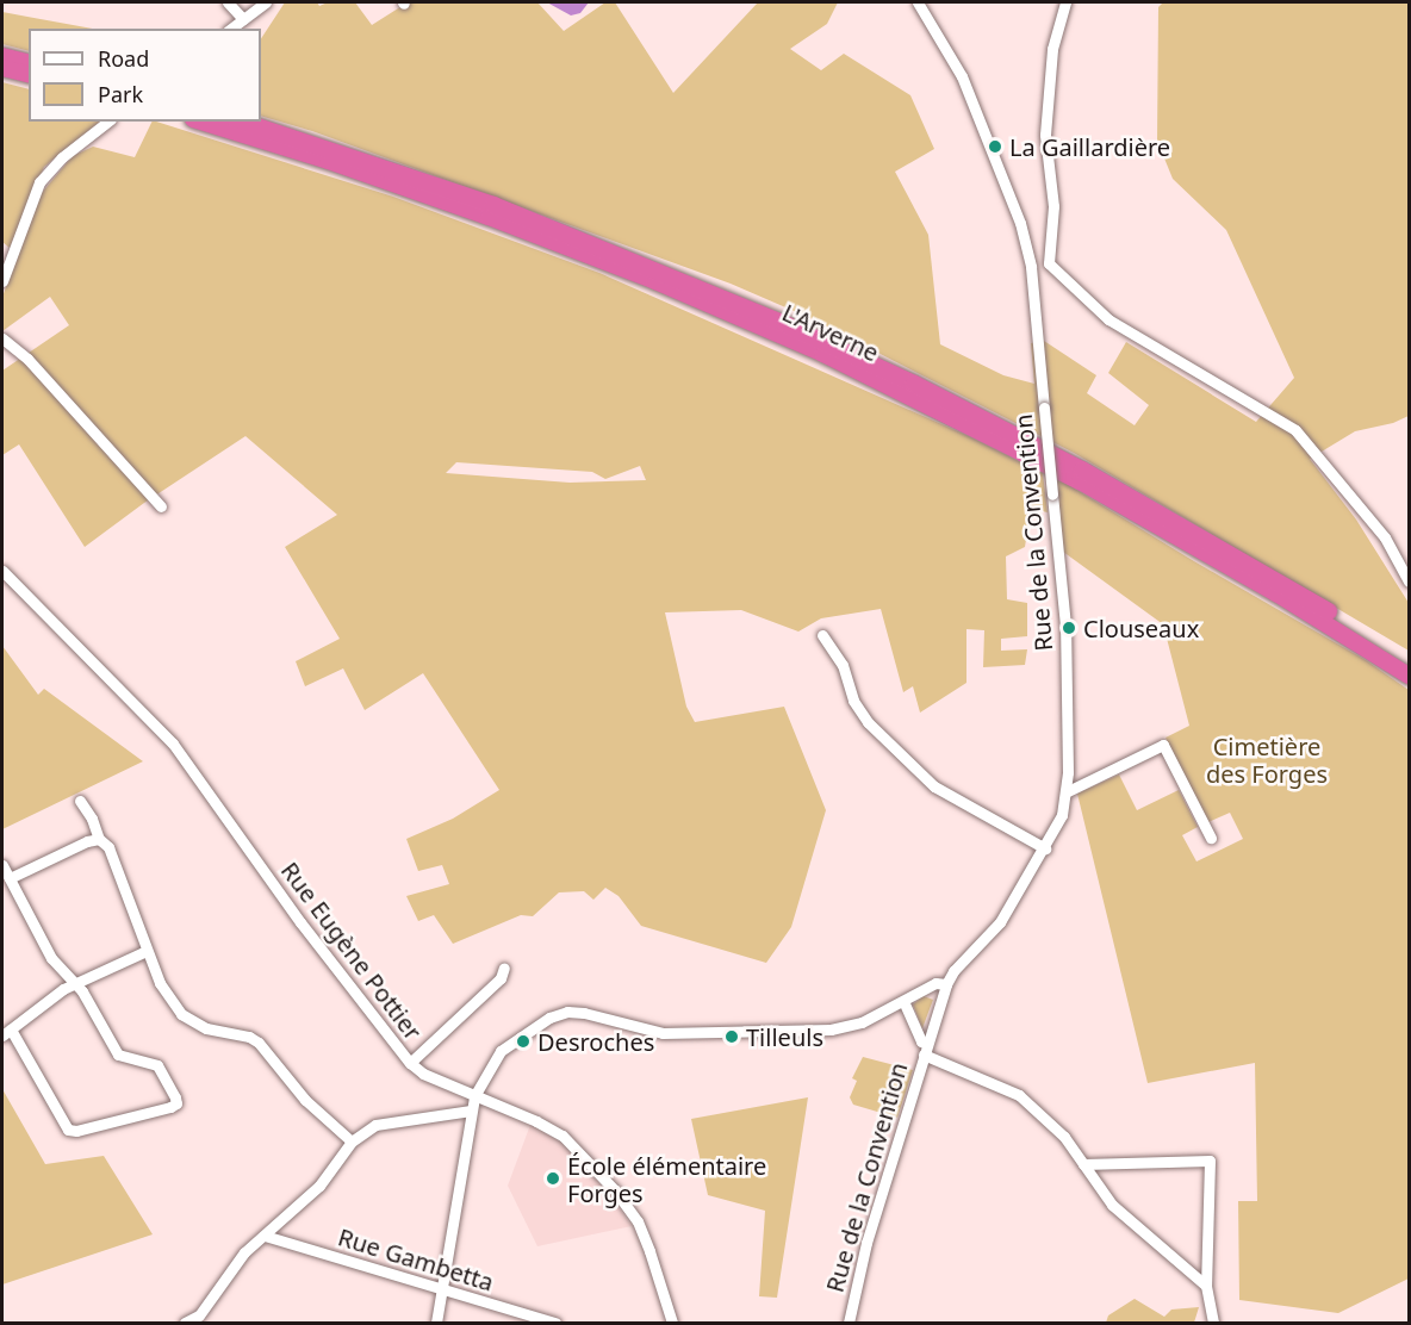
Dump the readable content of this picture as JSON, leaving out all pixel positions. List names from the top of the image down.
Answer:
{
  "streets": {
    "highway": ["L'Arverne"],
    "street": ["Rue de la Convention", "Rue Eugène Pottier", "Rue Gambetta"]
  },
  "parks": ["Cimetière des Forges"],
  "places": [
    "La Gaillardière",
    "Clouseaux",
    "Tilleuls",
    "Desroches",
    "École élémentaire Forges"
  ],
  "legend": ["Road", "Park"]
}
